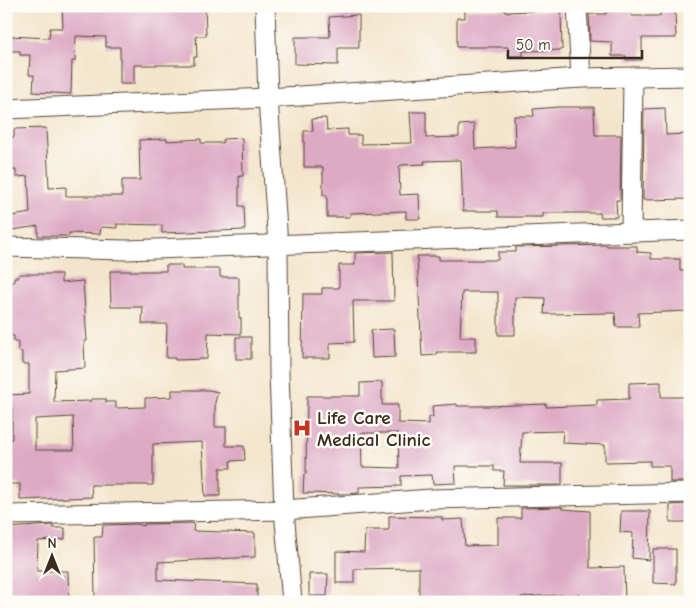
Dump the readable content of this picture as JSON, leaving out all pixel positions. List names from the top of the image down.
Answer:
{
  "places": {
    "hospital": ["Life Care Medical Clinic"]
  },
  "scale_bar": "50 m",
  "north": "top"
}
